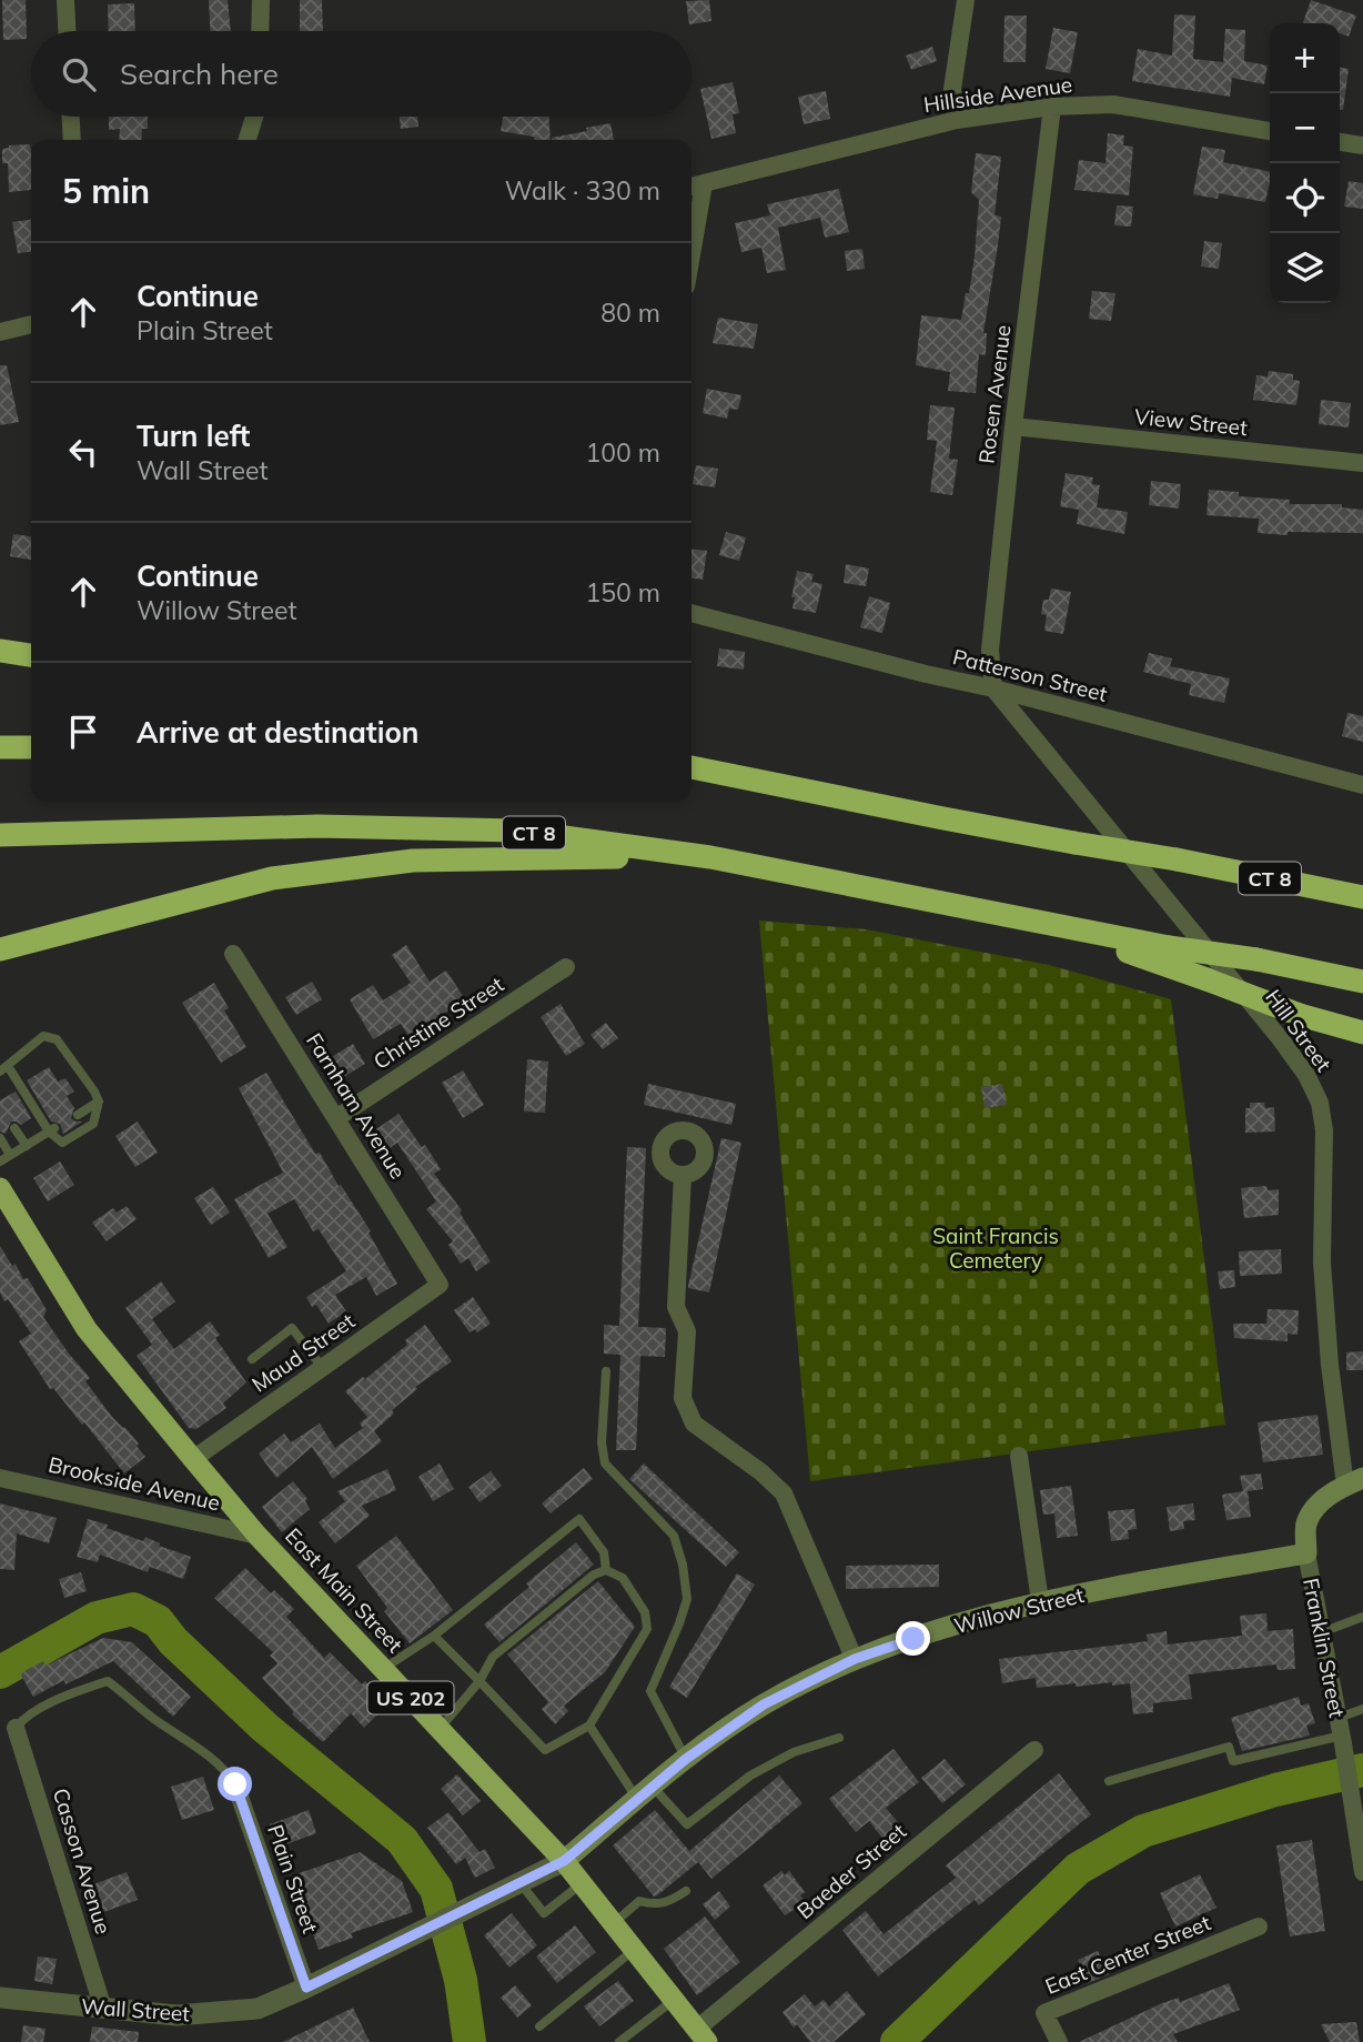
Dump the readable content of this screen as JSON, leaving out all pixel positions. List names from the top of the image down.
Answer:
{
  "streets": {
    "highway": ["CT 8", "East Main Street", "US 202"],
    "main road": ["Willow Street", "Franklin Street"],
    "street": [
      "Hillside Avenue",
      "Rosen Avenue",
      "View Street",
      "Patterson Street",
      "Christine Street",
      "Hill Street",
      "Farnham Avenue",
      "Maud Street",
      "Brookside Avenue",
      "Casson Avenue",
      "Baeder Street",
      "Plain Street",
      "East Center Street",
      "Wall Street"
    ]
  },
  "crossings": [
    ["Hillside Avenue", "Rosen Avenue"],
    ["Rosen Avenue", "View Street"],
    ["Rosen Avenue", "Patterson Street"],
    ["Rosen Avenue", "Hill Street"],
    ["Patterson Street", "Hill Street"],
    ["Christine Street", "Farnham Avenue"],
    ["Hill Street", "Franklin Street"],
    ["Farnham Avenue", "Maud Street"],
    ["Maud Street", "East Main Street"],
    ["Brookside Avenue", "East Main Street"],
    ["East Main Street", "Willow Street"],
    ["East Main Street", "Baeder Street"],
    ["East Main Street", "Wall Street"],
    ["Willow Street", "Franklin Street"],
    ["Willow Street", "Wall Street"],
    ["Casson Avenue", "Wall Street"],
    ["Plain Street", "Wall Street"]
  ],
  "parks": ["Saint Francis Cemetery"],
  "page": {
    "map_buttons": ["+", "−"],
    "search": "Search here",
    "heading": ["5 min", "Walk · 330 m"],
    "list": [
      ["Continue", "Plain Street", "80 m"],
      ["Turn left", "Wall Street", "100 m"],
      ["Continue", "Willow Street", "150 m"],
      "Arrive at destination"
    ]
  }
}
